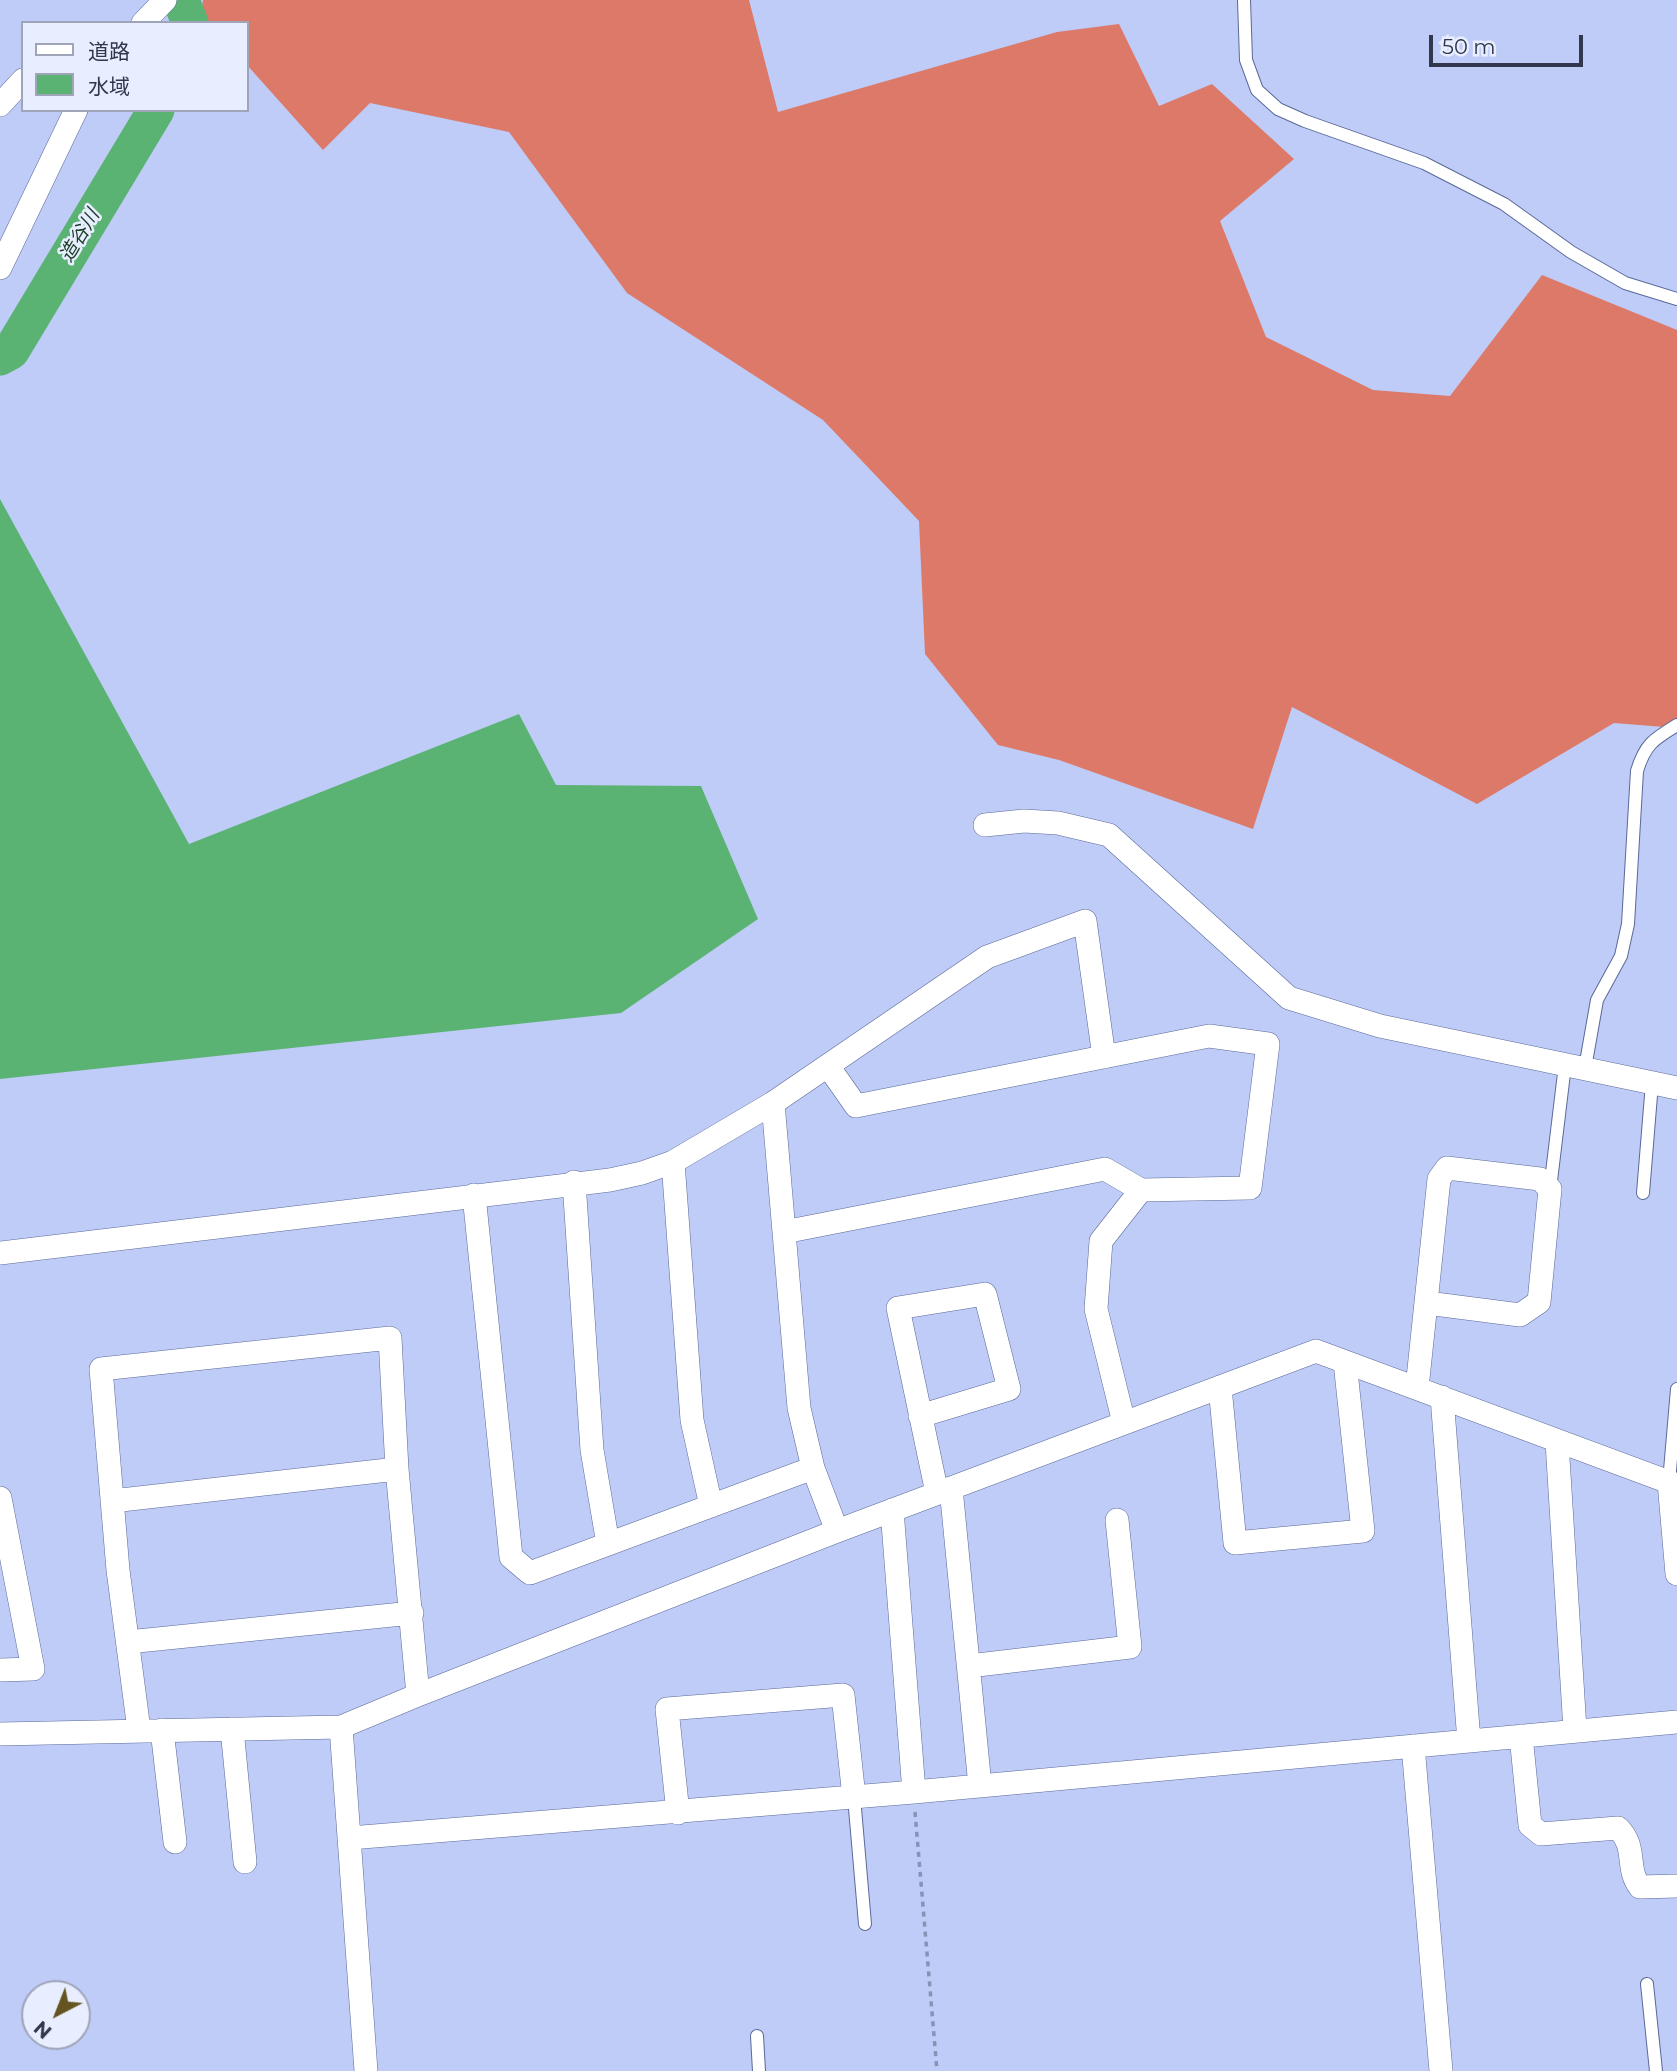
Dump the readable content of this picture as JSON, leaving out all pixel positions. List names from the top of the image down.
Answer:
{
  "water": ["造谷川"],
  "legend": ["道路", "水域"],
  "scale_bar": "50 m",
  "north": "bottom left"
}
